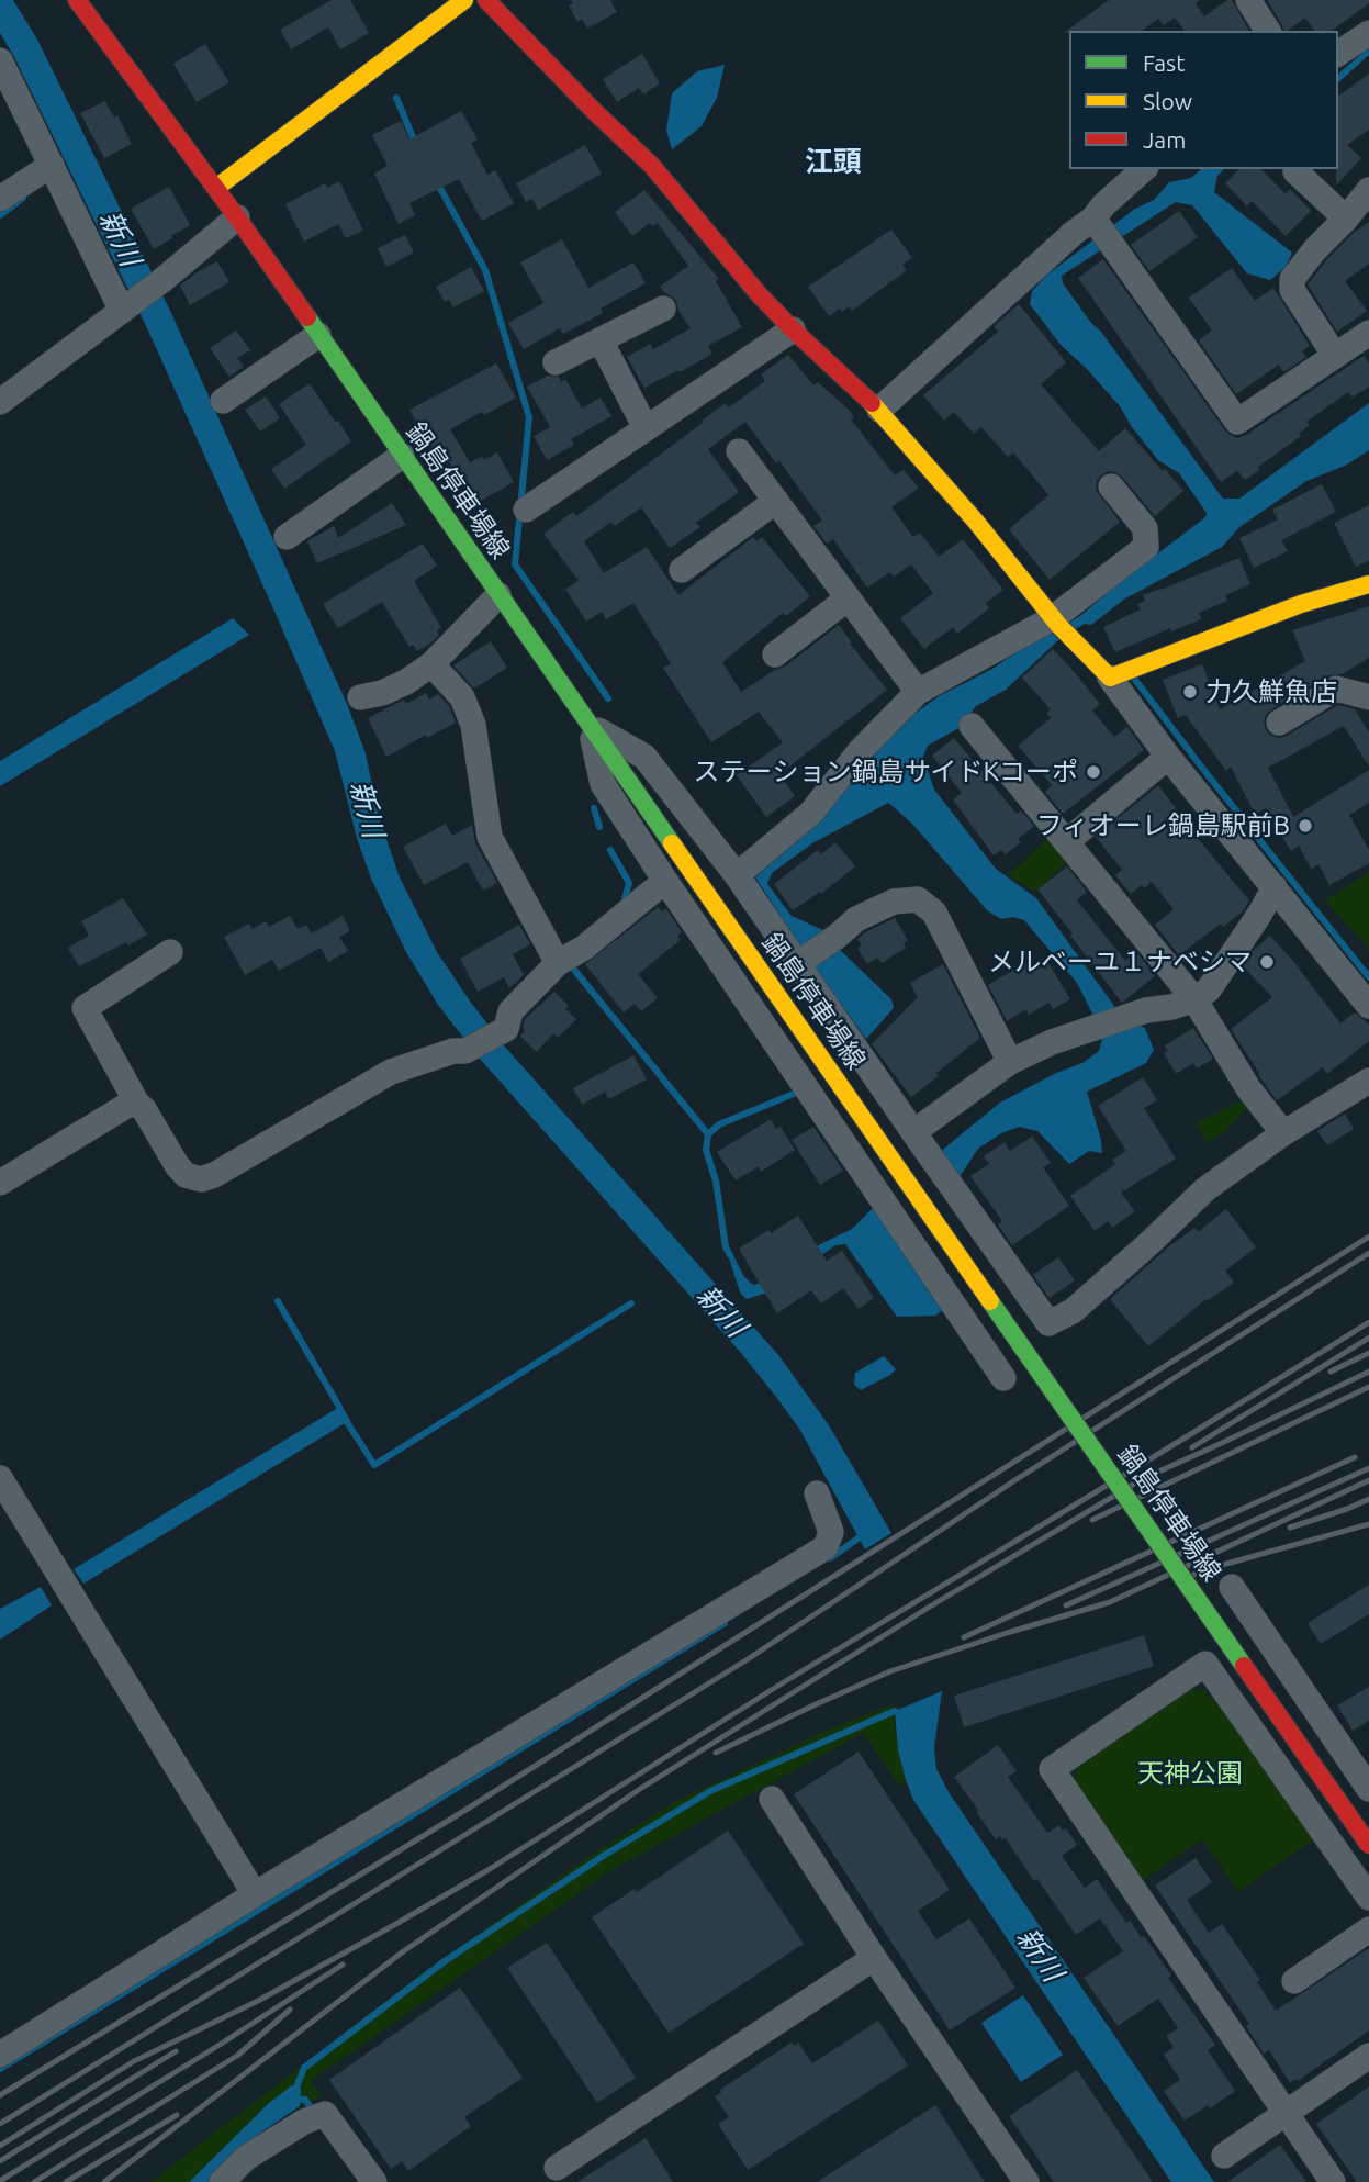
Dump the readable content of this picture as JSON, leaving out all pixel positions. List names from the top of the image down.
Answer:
{
  "streets": {
    "main road": ["鍋島停車場線"]
  },
  "districts": ["江頭"],
  "water": ["新川"],
  "parks": ["天神公園"],
  "places": [
    "力久鮮魚店",
    "ステーション鍋島サイドKコーポ",
    "フィオーレ鍋島駅前B",
    "メルベーユ１ナベシマ"
  ],
  "legend": ["Fast", "Slow", "Jam"]
}
